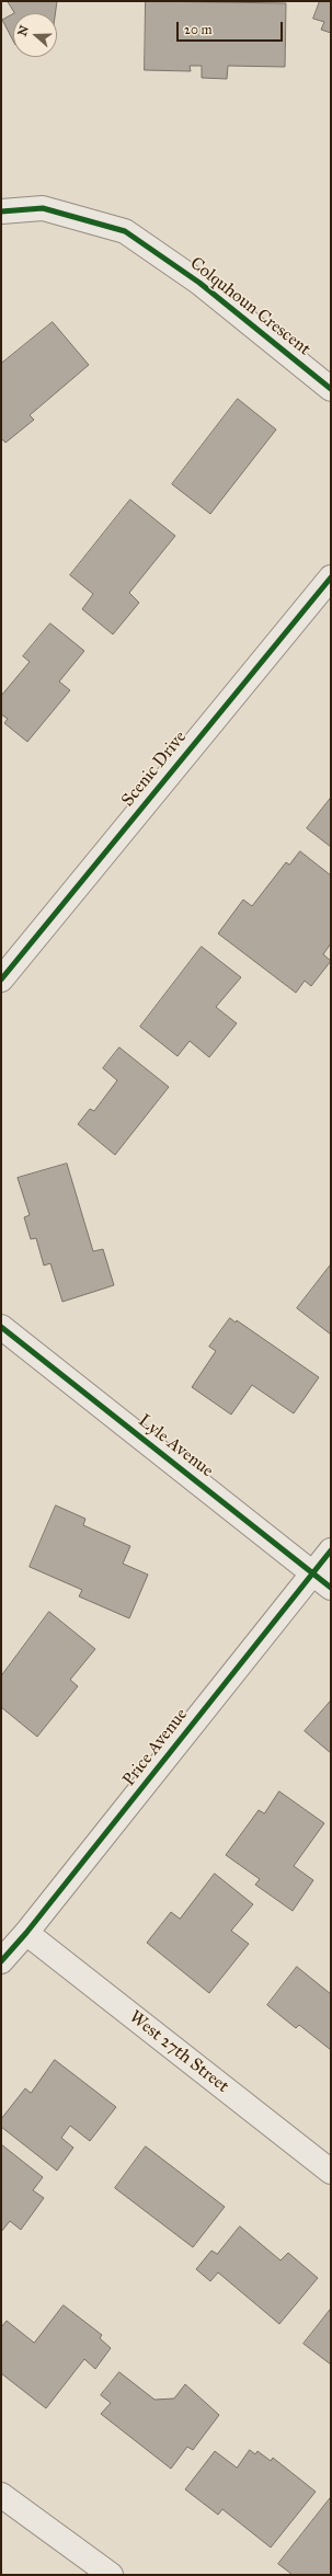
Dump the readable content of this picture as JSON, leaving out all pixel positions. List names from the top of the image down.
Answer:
{
  "streets": {
    "street": [
      "Colquhoun Crescent",
      "Scenic Drive",
      "Lyle Avenue",
      "Price Avenue",
      "West 27th Street"
    ]
  },
  "crossings": [
    ["Lyle Avenue", "Price Avenue"],
    ["Price Avenue", "West 27th Street"]
  ],
  "scale_bar": "20 m",
  "north": "left"
}
